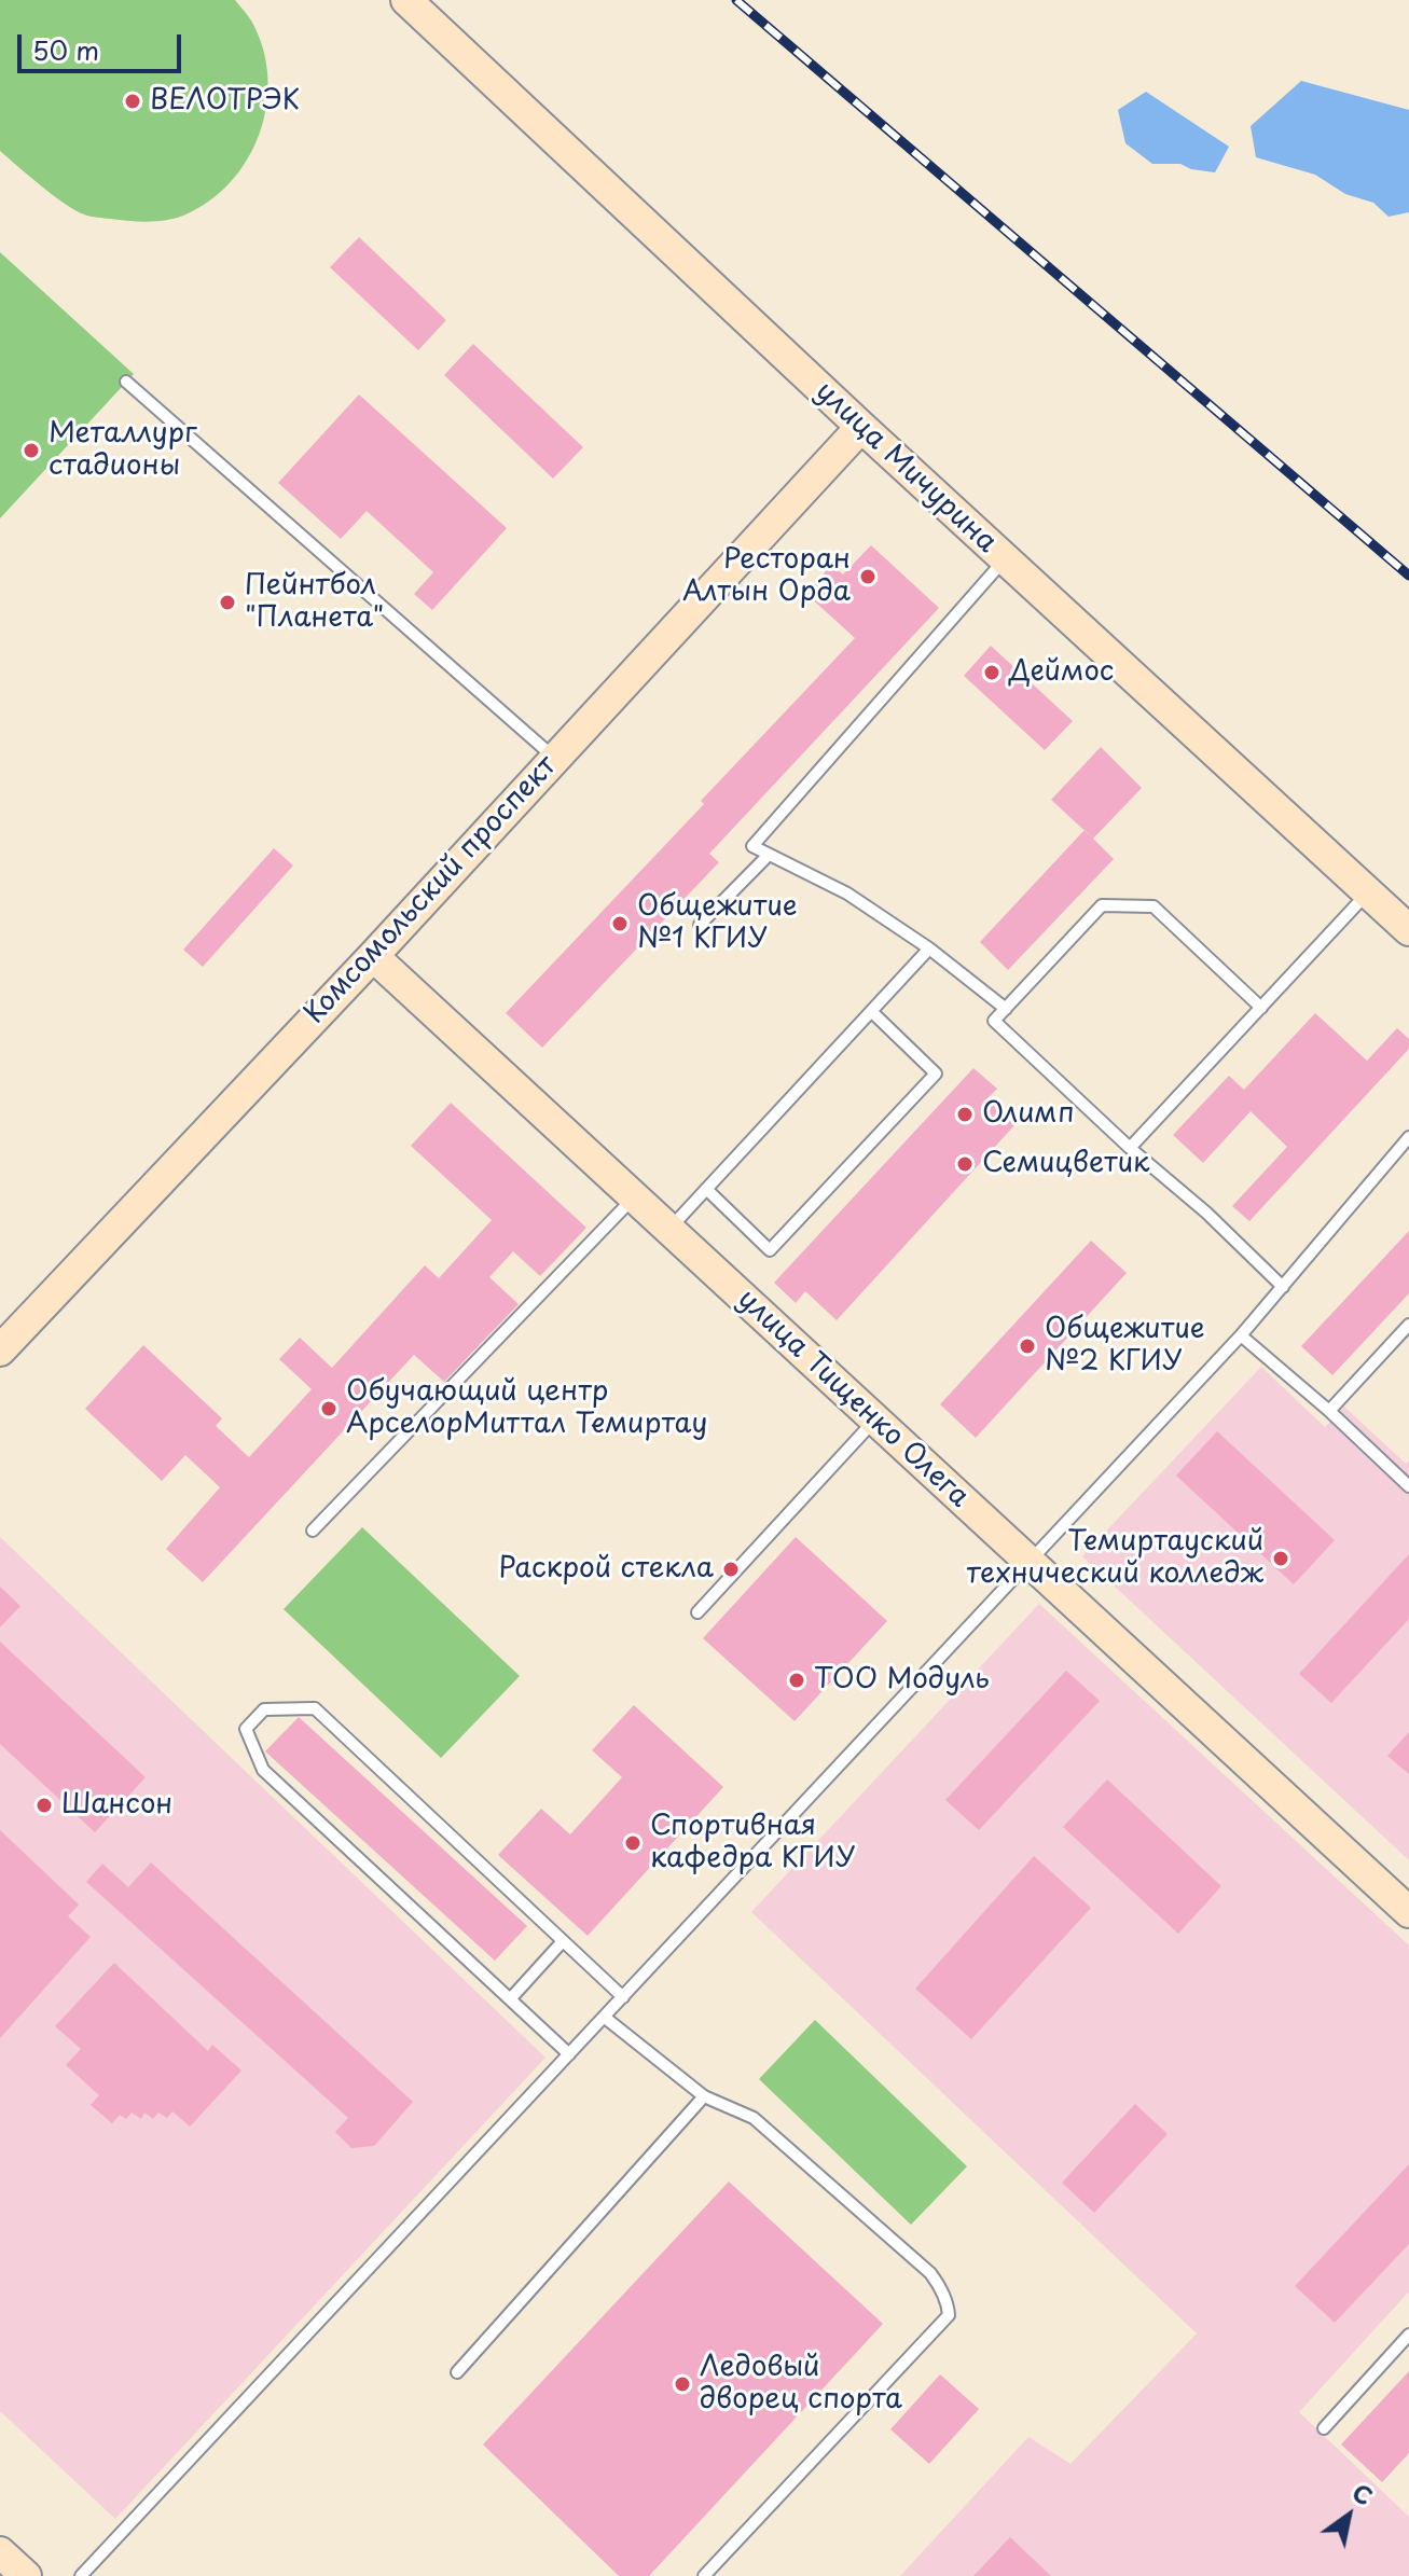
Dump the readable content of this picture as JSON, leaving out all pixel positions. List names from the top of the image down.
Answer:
{
  "streets": {
    "street": ["улица Мичурина", "Комсомольский проспект", "улица Тищенко Олега"]
  },
  "crossings": [
    ["улица Мичурина", "Комсомольский проспект"],
    ["Комсомольский проспект", "улица Тищенко Олега"]
  ],
  "places": [
    "ВЕЛОТРЭК",
    "Металлург стадионы",
    "Ресторан Алтын Орда",
    "Пейнтбол \"Планета\"",
    "Деймос",
    "Общежитие №1 КГИУ",
    "Олимп",
    "Семицветик",
    "Общежитие №2 КГИУ",
    "Обучающий центр АрселорМиттал Темиртау",
    "Темиртауский технический колледж",
    "Раскрой стекла",
    "ТОО Модуль",
    "Шансон",
    "Спортивная кафедра КГИУ",
    "Ледовый дворец спорта"
  ],
  "scale_bar": "50 m",
  "north": "top right"
}
